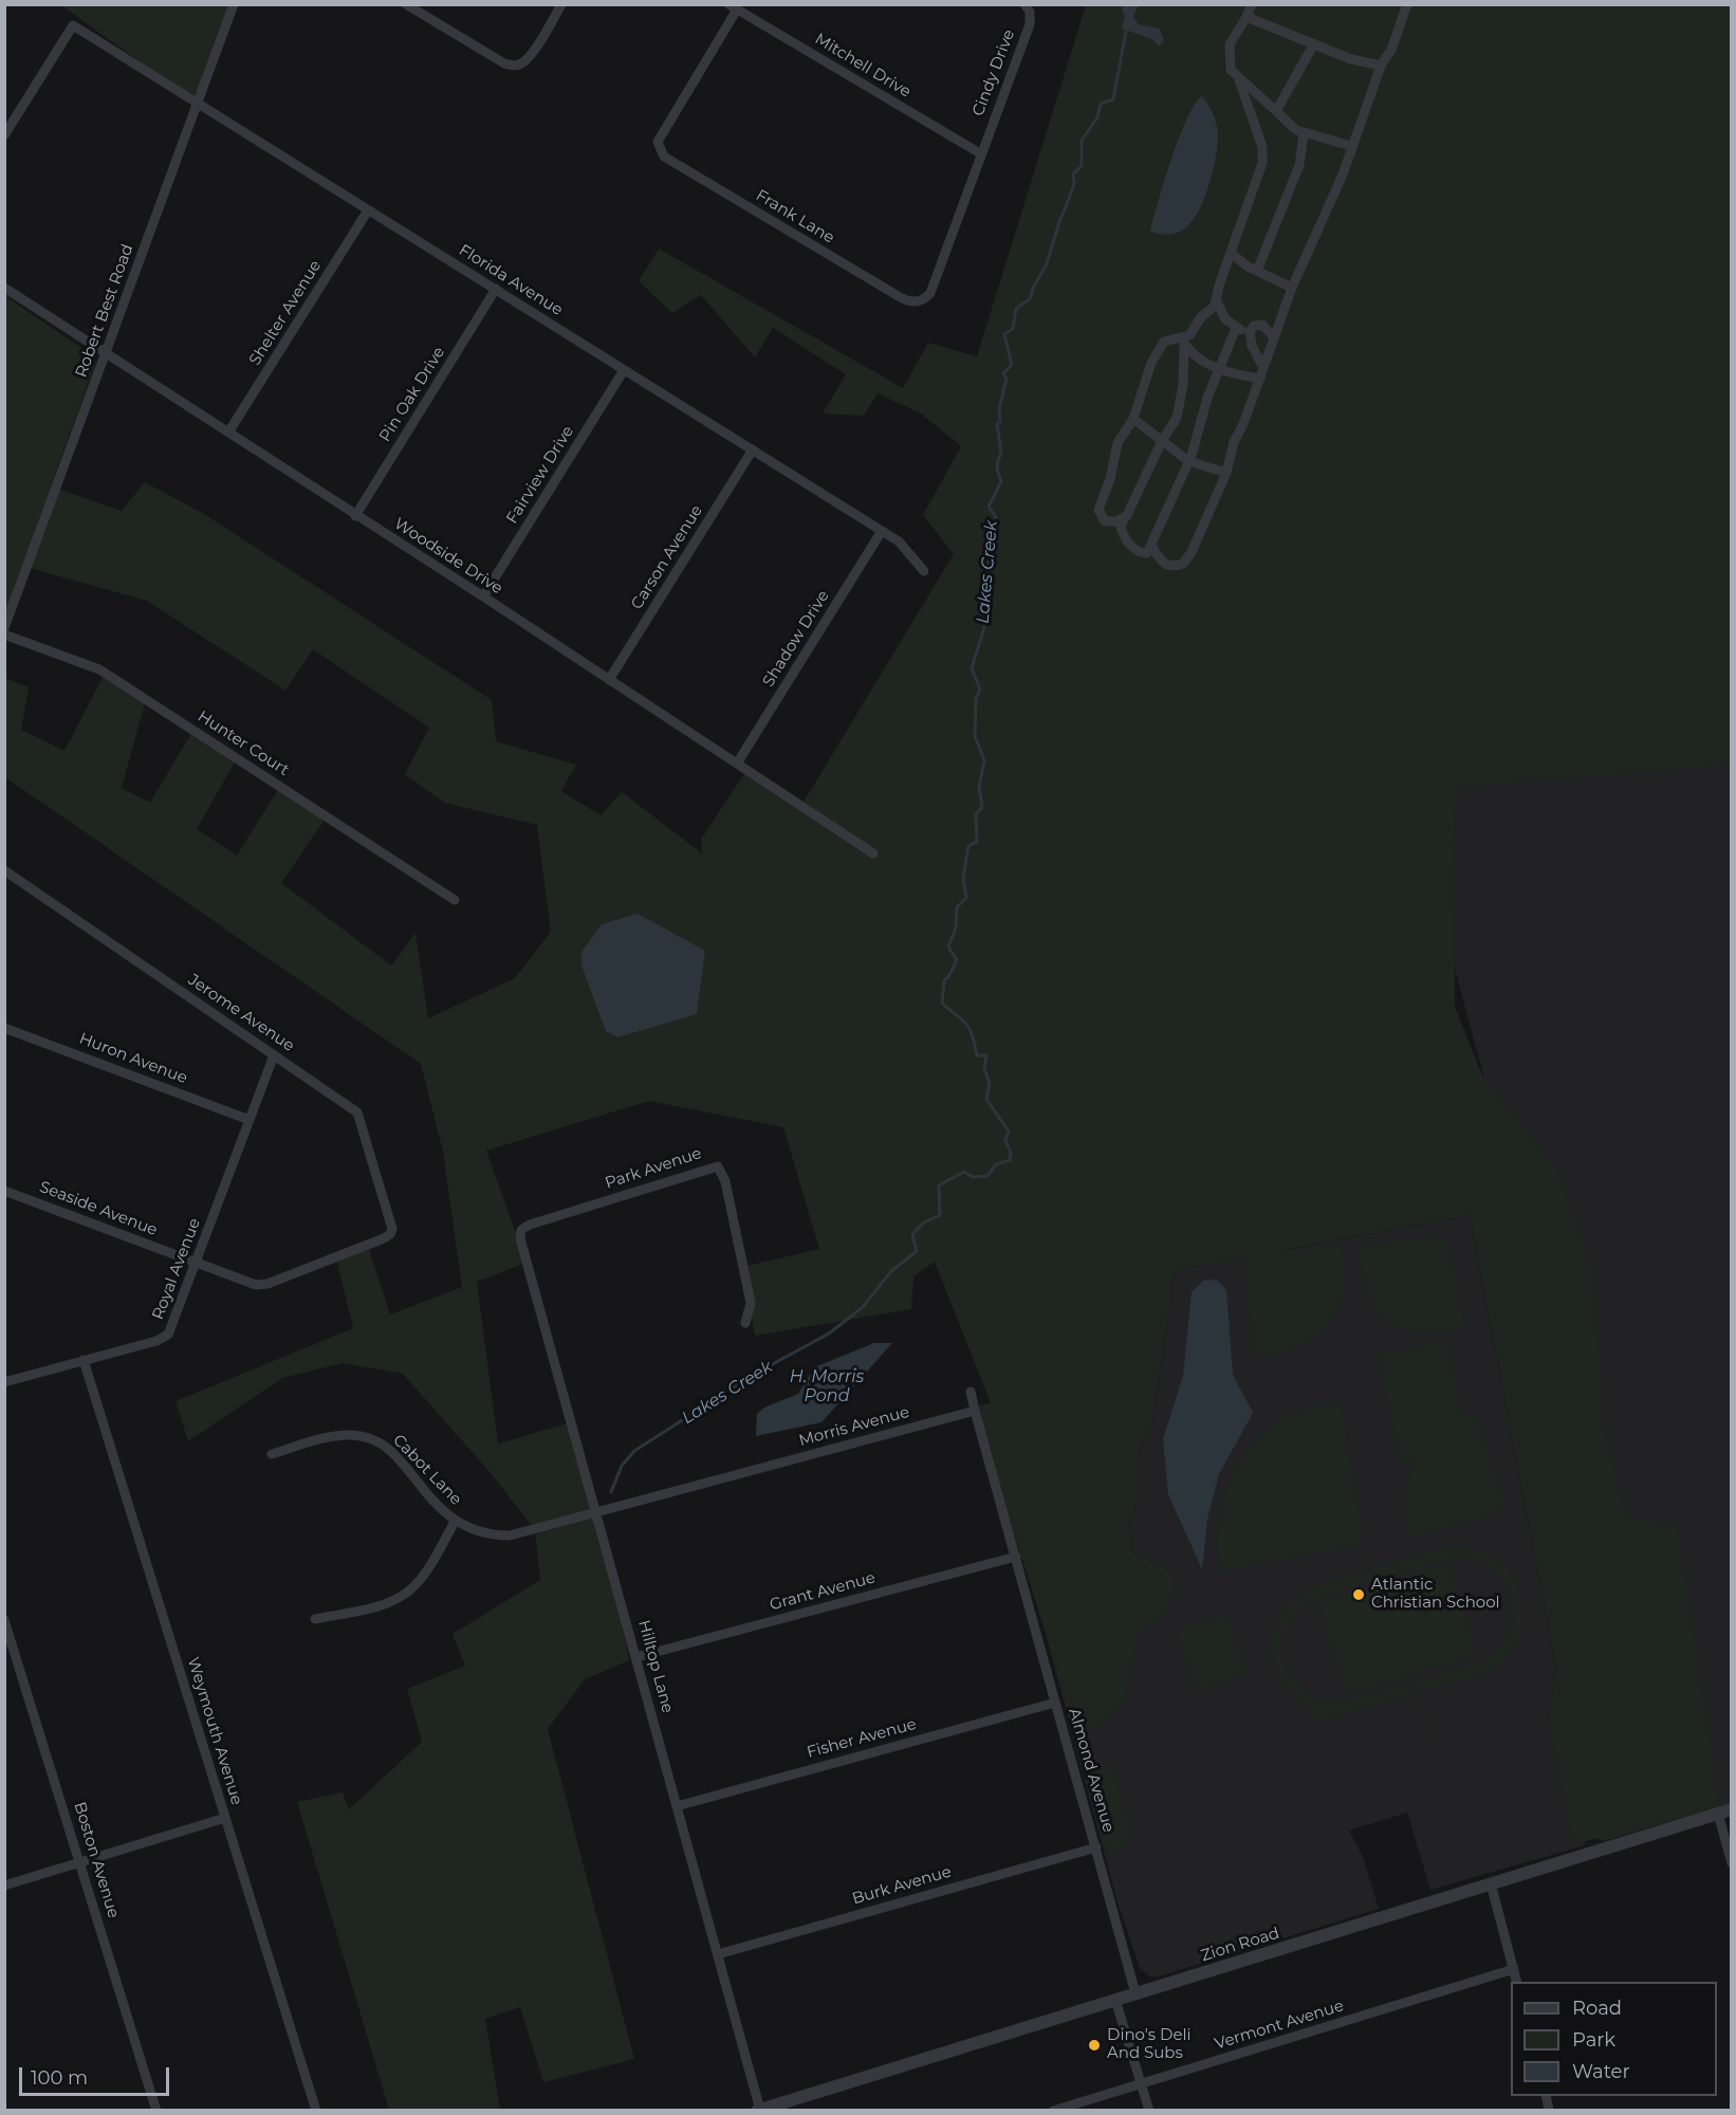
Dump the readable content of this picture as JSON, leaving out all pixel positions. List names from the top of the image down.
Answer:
{
  "streets": {
    "street": [
      "Mitchell Drive",
      "Cindy Drive",
      "Frank Lane",
      "Florida Avenue",
      "Robert Best Road",
      "Shelter Avenue",
      "Pin Oak Drive",
      "Fairview Drive",
      "Woodside Drive",
      "Carson Avenue",
      "Shadow Drive",
      "Hunter Court",
      "Jerome Avenue",
      "Huron Avenue",
      "Park Avenue",
      "Seaside Avenue",
      "Royal Avenue",
      "Morris Avenue",
      "Cabot Lane",
      "Grant Avenue",
      "Hilltop Lane",
      "Weymouth Avenue",
      "Fisher Avenue",
      "Almond Avenue",
      "Boston Avenue",
      "Burk Avenue",
      "Zion Road",
      "Vermont Avenue"
    ]
  },
  "crossings": [
    ["Mitchell Drive", "Cindy Drive"],
    ["Mitchell Drive", "Frank Lane"],
    ["Cindy Drive", "Frank Lane"],
    ["Florida Avenue", "Robert Best Road"],
    ["Florida Avenue", "Shelter Avenue"],
    ["Florida Avenue", "Pin Oak Drive"],
    ["Florida Avenue", "Fairview Drive"],
    ["Florida Avenue", "Carson Avenue"],
    ["Florida Avenue", "Shadow Drive"],
    ["Robert Best Road", "Woodside Drive"],
    ["Shelter Avenue", "Woodside Drive"],
    ["Pin Oak Drive", "Woodside Drive"],
    ["Fairview Drive", "Woodside Drive"],
    ["Woodside Drive", "Carson Avenue"],
    ["Woodside Drive", "Shadow Drive"],
    ["Jerome Avenue", "Seaside Avenue"],
    ["Jerome Avenue", "Royal Avenue"],
    ["Huron Avenue", "Royal Avenue"],
    ["Park Avenue", "Hilltop Lane"],
    ["Seaside Avenue", "Royal Avenue"],
    ["Royal Avenue", "Weymouth Avenue"],
    ["Morris Avenue", "Cabot Lane"],
    ["Morris Avenue", "Hilltop Lane"],
    ["Cabot Lane", "Hilltop Lane"],
    ["Grant Avenue", "Hilltop Lane"],
    ["Grant Avenue", "Almond Avenue"],
    ["Hilltop Lane", "Fisher Avenue"],
    ["Hilltop Lane", "Burk Avenue"],
    ["Hilltop Lane", "Zion Road"],
    ["Fisher Avenue", "Almond Avenue"],
    ["Almond Avenue", "Burk Avenue"],
    ["Almond Avenue", "Zion Road"]
  ],
  "water": ["Lakes Creek", "H. Morris Pond"],
  "places": ["Atlantic Christian School", "Dino's Deli And Subs"],
  "legend": ["Road", "Park", "Water"],
  "scale_bar": "100 m"
}
